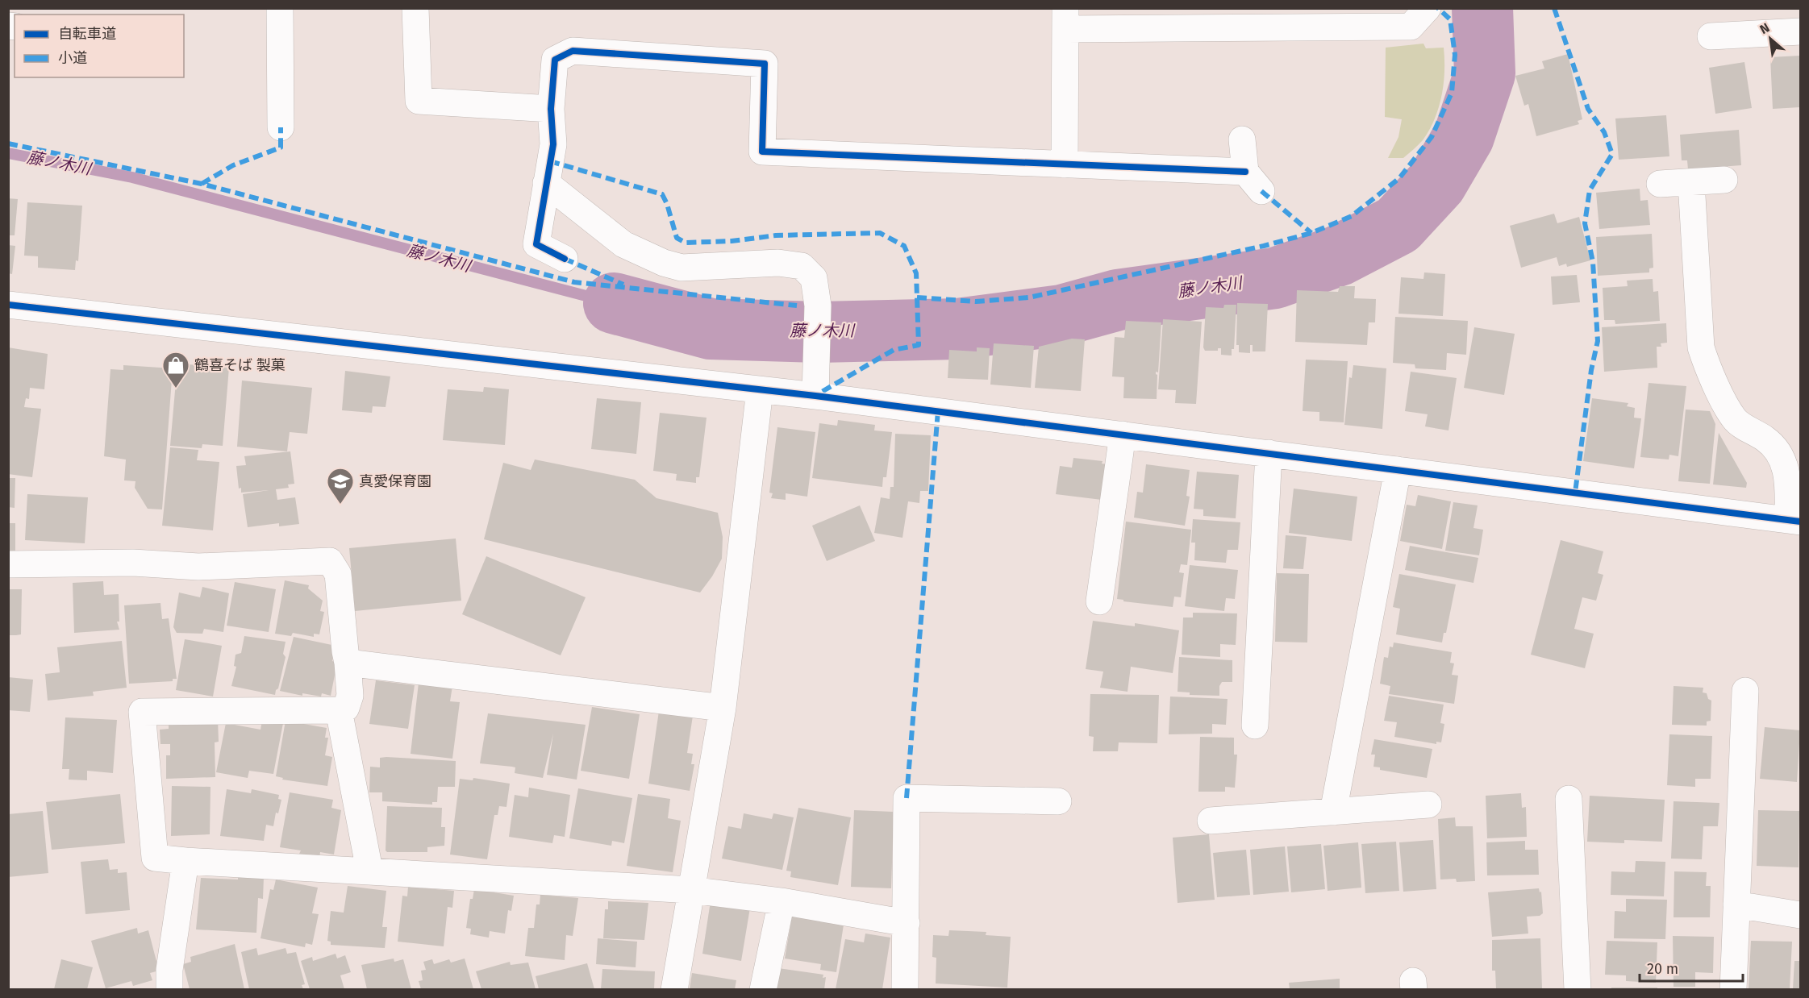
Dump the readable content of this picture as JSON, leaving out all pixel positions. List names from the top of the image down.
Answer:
{
  "water": ["藤ノ木川"],
  "places": {
    "shop": ["鶴喜そば 製菓"],
    "school or university": ["真愛保育園"]
  },
  "legend": ["自転車道", "小道"],
  "scale_bar": "20 m",
  "north": "top left"
}
